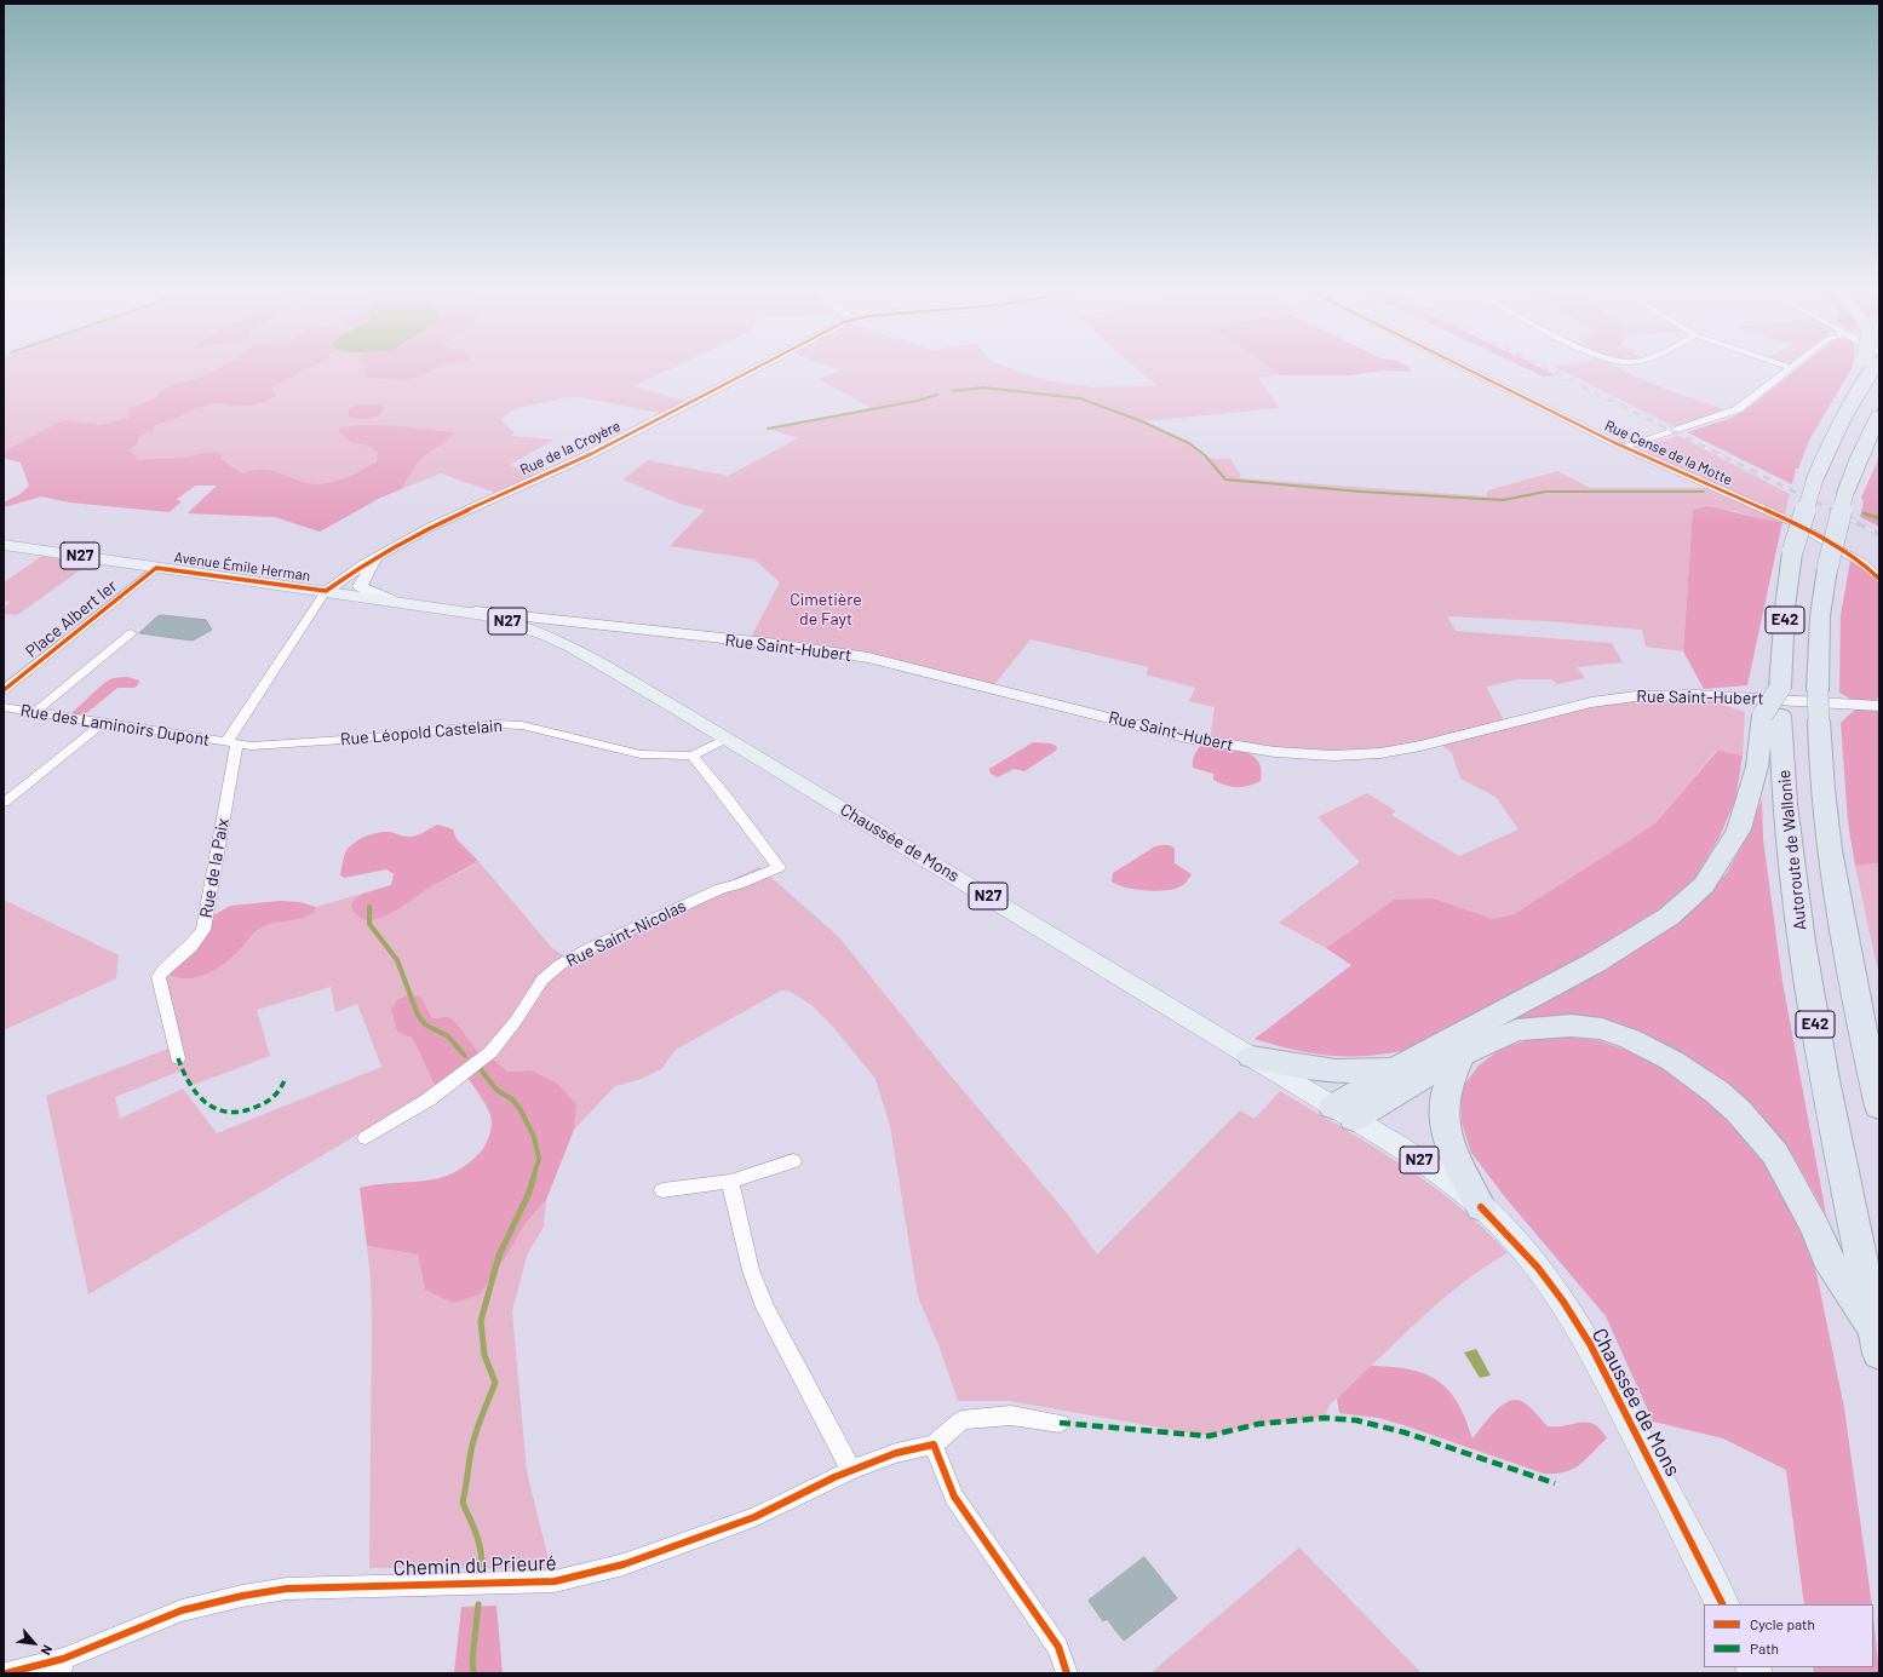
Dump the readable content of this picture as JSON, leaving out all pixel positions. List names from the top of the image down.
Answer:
{
  "streets": {
    "highway": ["E42", "Autoroute de Wallonie"],
    "main road": ["N27", "Avenue Émile Herman", "Chaussée de Mons"],
    "street": [
      "Rue de la Croyère",
      "Rue Cense de la Motte",
      "Place Albert Ier",
      "Rue Saint-Hubert",
      "Rue des Laminoirs Dupont",
      "Rue Léopold Castelain",
      "Rue de la Paix",
      "Rue Saint-Nicolas",
      "Chemin du Prieuré"
    ]
  },
  "crossings": [
    ["Rue de la Croyère", "Avenue Émile Herman"],
    ["Rue de la Croyère", "Rue de la Paix"],
    ["N27", "Chaussée de Mons"],
    ["Avenue Émile Herman", "Place Albert Ier"],
    ["Avenue Émile Herman", "Rue Saint-Hubert"],
    ["Avenue Émile Herman", "Chaussée de Mons"],
    ["Avenue Émile Herman", "Rue de la Paix"],
    ["Rue des Laminoirs Dupont", "Rue Léopold Castelain"],
    ["Rue des Laminoirs Dupont", "Rue de la Paix"],
    ["Rue Léopold Castelain", "Chaussée de Mons"],
    ["Rue Léopold Castelain", "Rue de la Paix"],
    ["Rue Léopold Castelain", "Rue Saint-Nicolas"]
  ],
  "parks": ["Cimetière de Fayt"],
  "legend": ["Cycle path", "Path"],
  "north": "bottom right"
}
